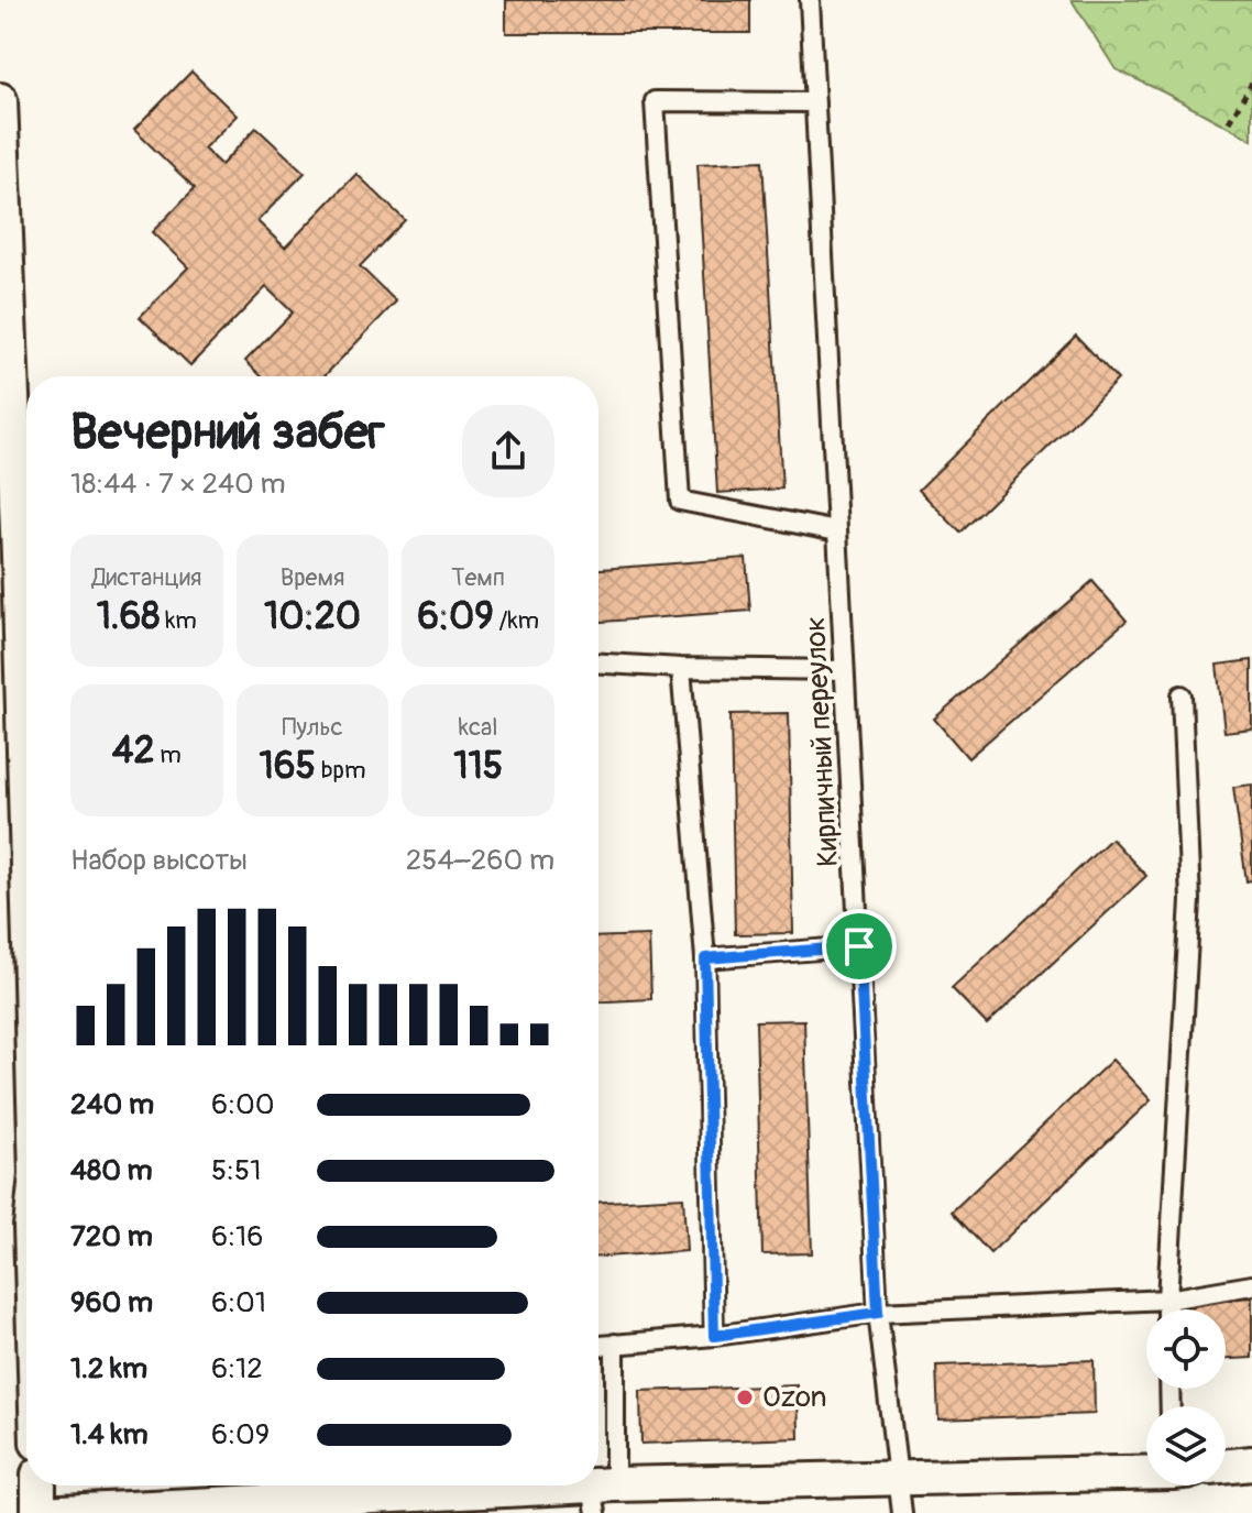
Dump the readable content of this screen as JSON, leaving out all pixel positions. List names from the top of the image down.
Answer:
{
  "streets": {
    "lane": ["Кирпичный переулок"]
  },
  "places": ["Ozon"],
  "page": {
    "heading": ["Вечерний забег", "18:44 · 7 × 240 m"],
    "stats": [
      ["Дистанция", "1.68 km"],
      ["Время", "10:20"],
      ["Темп", "6:09 /km"],
      ["42 m"],
      ["Пульс", "165 bpm"],
      ["kcal", "115"]
    ],
    "chart": ["Набор высоты", "254–260 m"],
    "list": [
      {
        "name": "240 m",
        "note": "6:00"
      },
      {
        "name": "480 m",
        "note": "5:51"
      },
      {
        "name": "720 m",
        "note": "6:16"
      },
      {
        "name": "960 m",
        "note": "6:01"
      },
      {
        "name": "1.2 km",
        "note": "6:12"
      },
      {
        "name": "1.4 km",
        "note": "6:09"
      }
    ]
  }
}
